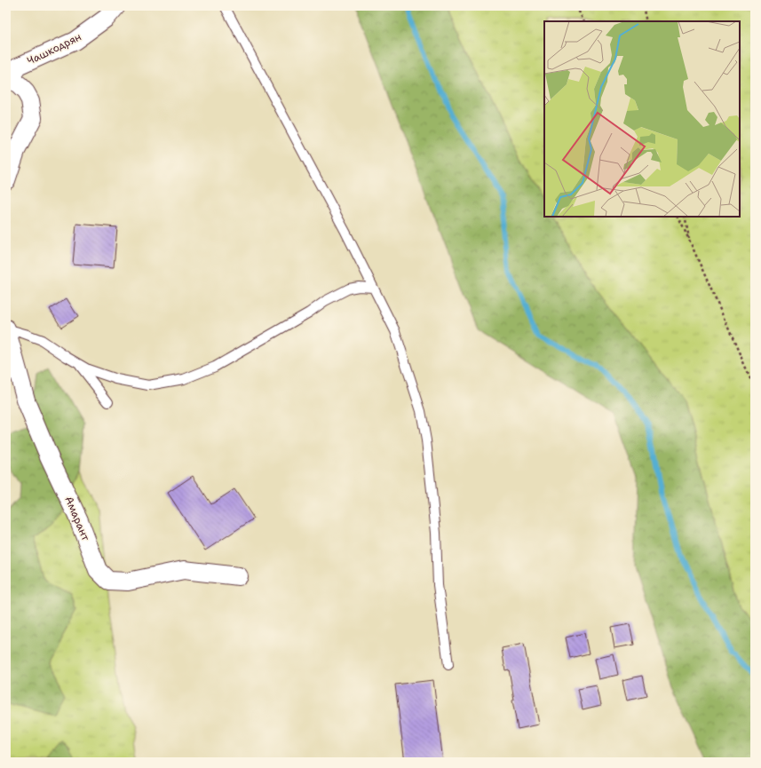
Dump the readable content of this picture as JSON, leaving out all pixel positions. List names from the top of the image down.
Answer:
{
  "streets": {
    "street": ["Чашкодрян", "Амарант"]
  }
}
